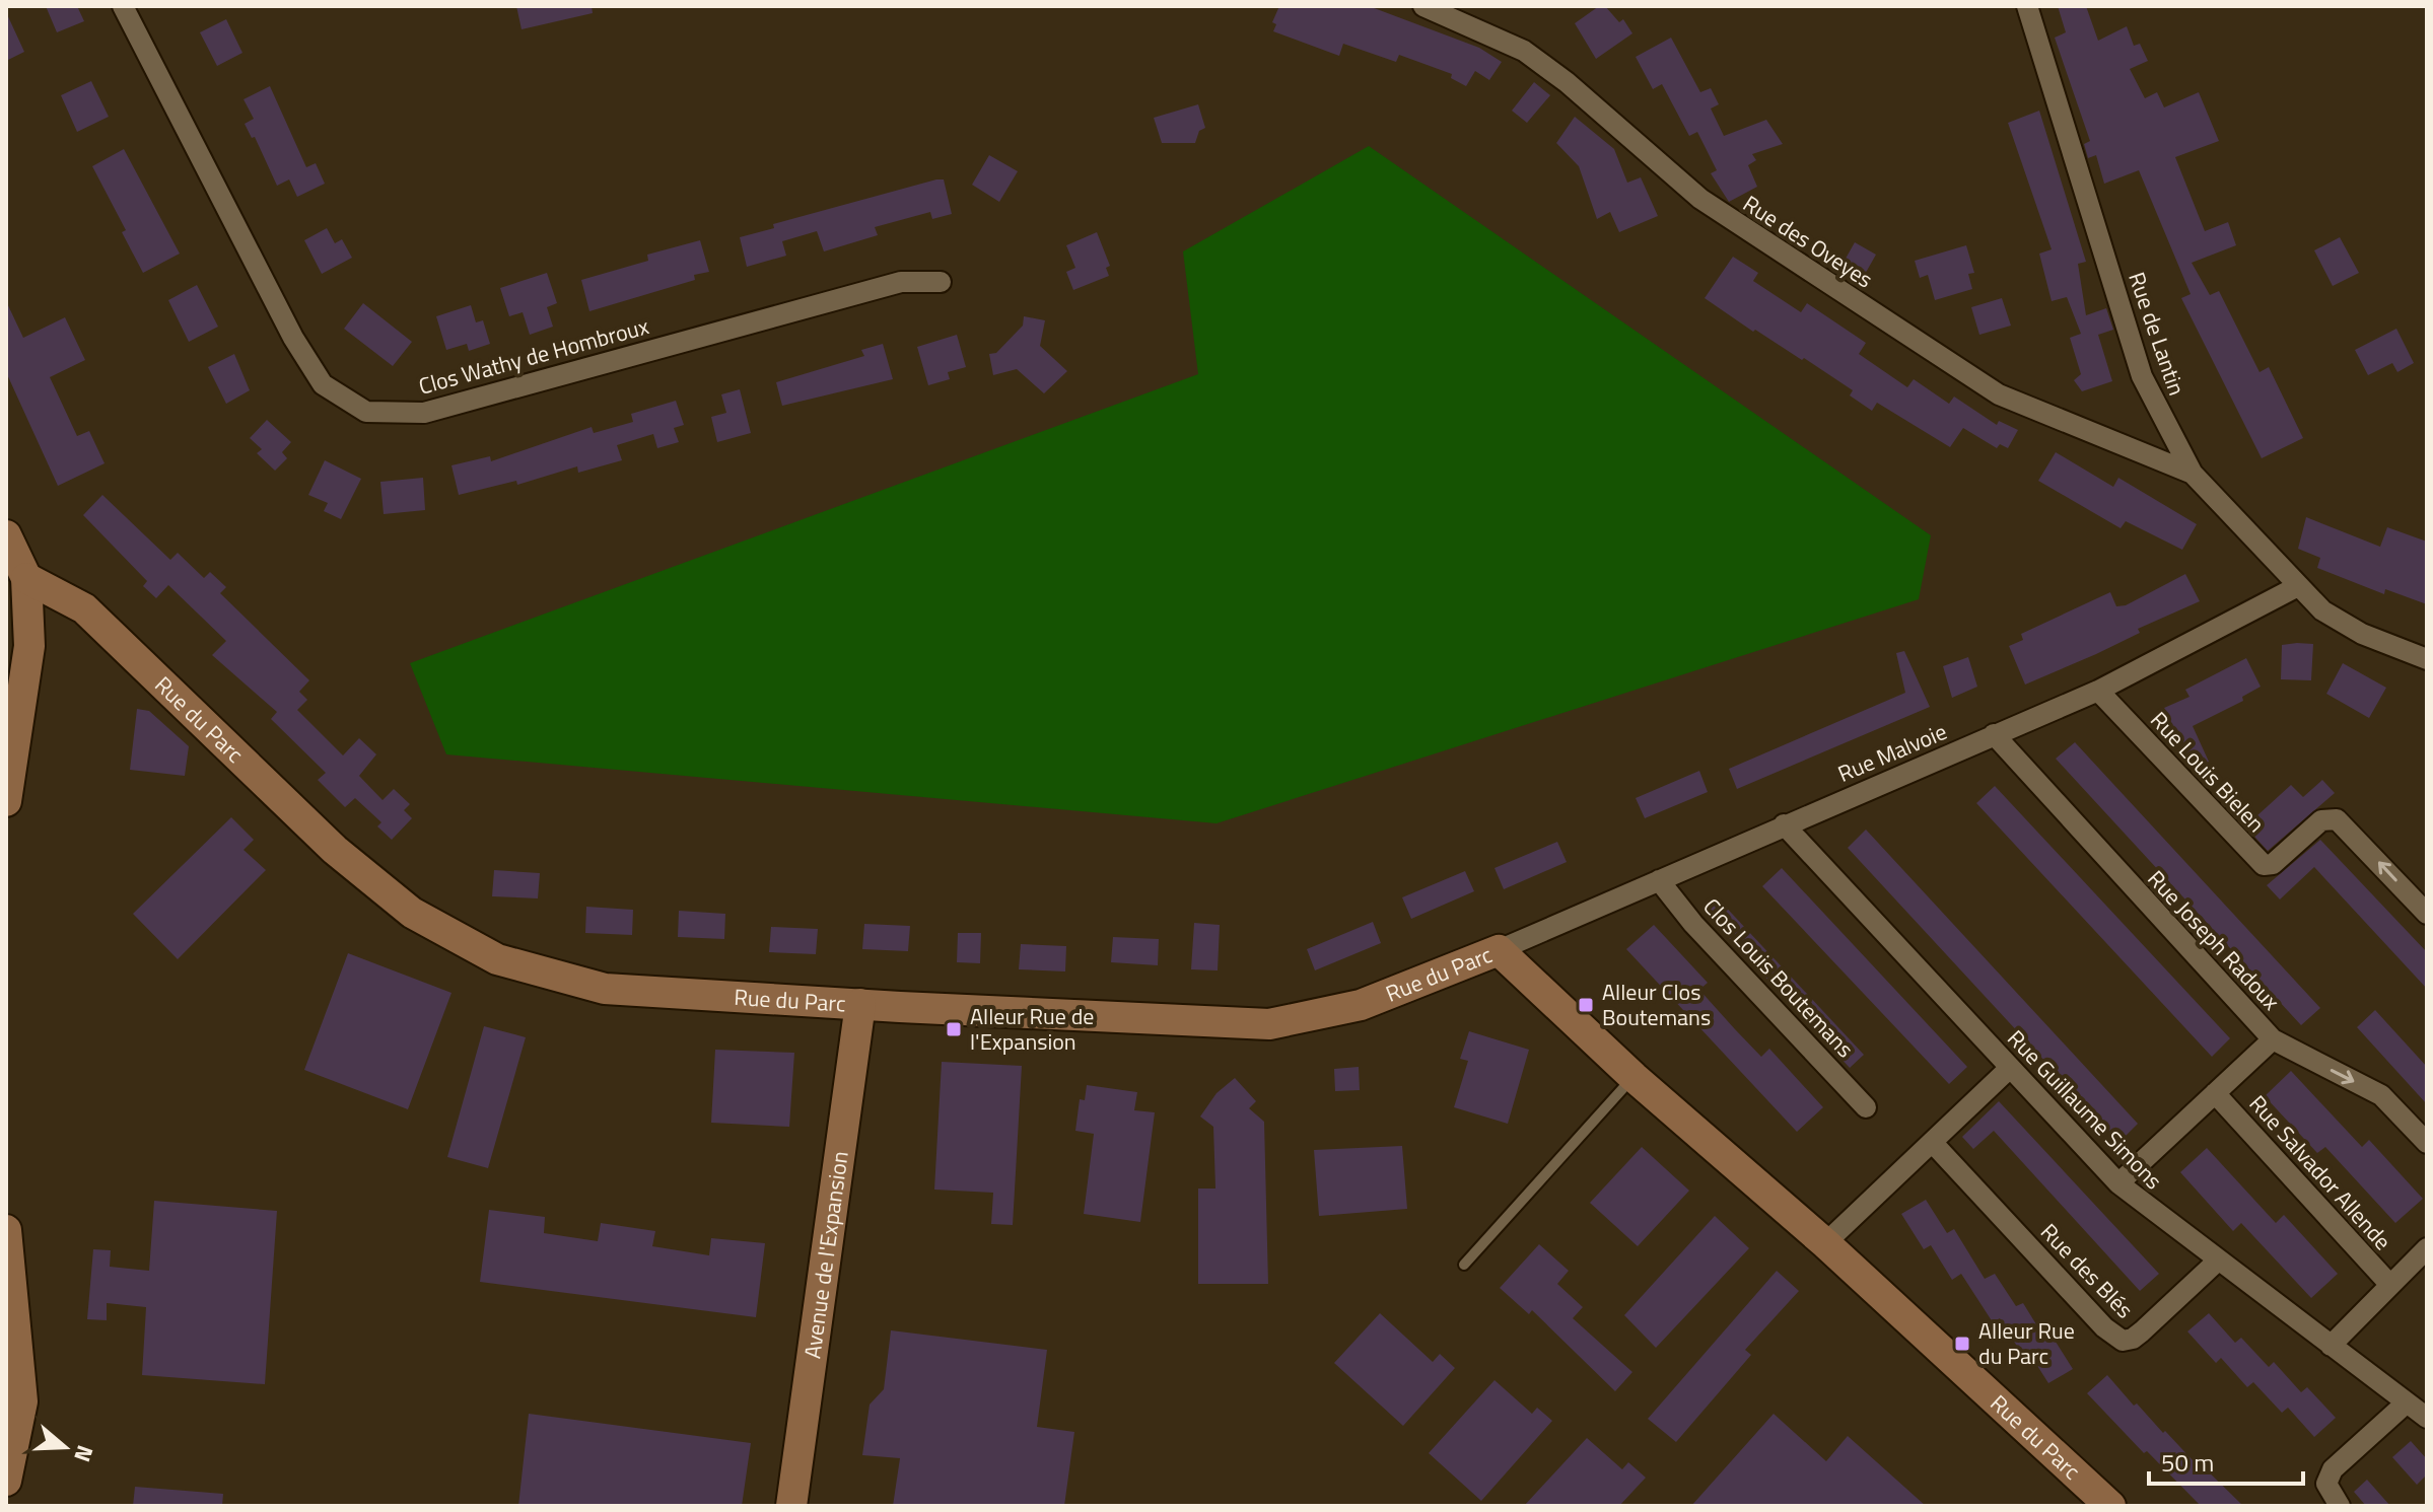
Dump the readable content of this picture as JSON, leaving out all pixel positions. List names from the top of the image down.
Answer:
{
  "streets": {
    "street": [
      "Rue des Oveyes",
      "Rue de Lantin",
      "Clos Wathy de Hombroux",
      "Rue du Parc",
      "Rue Malvoie",
      "Rue Louis Bielen",
      "Rue Joseph Radoux",
      "Clos Louis Boutemans",
      "Rue Guillaume Simons",
      "Rue Salvador Allende",
      "Avenue de l'Expansion",
      "Rue des Blés"
    ]
  },
  "crossings": [
    ["Rue des Oveyes", "Rue de Lantin"],
    ["Rue de Lantin", "Rue Malvoie"],
    ["Rue du Parc", "Rue Malvoie"],
    ["Rue du Parc", "Avenue de l'Expansion"],
    ["Rue Malvoie", "Rue Louis Bielen"],
    ["Rue Malvoie", "Rue Joseph Radoux"],
    ["Rue Malvoie", "Clos Louis Boutemans"],
    ["Rue Malvoie", "Rue Guillaume Simons"],
    ["Rue Joseph Radoux", "Rue Salvador Allende"],
    ["Rue Guillaume Simons", "Rue Salvador Allende"],
    ["Rue Guillaume Simons", "Rue des Blés"]
  ],
  "one_way": ["Rue Louis Bielen"],
  "places": {
    "transit": ["Alleur Clos Boutemans", "Alleur Rue de l'Expansion", "Alleur Rue du Parc"]
  },
  "scale_bar": "50 m",
  "north": "right"
}
